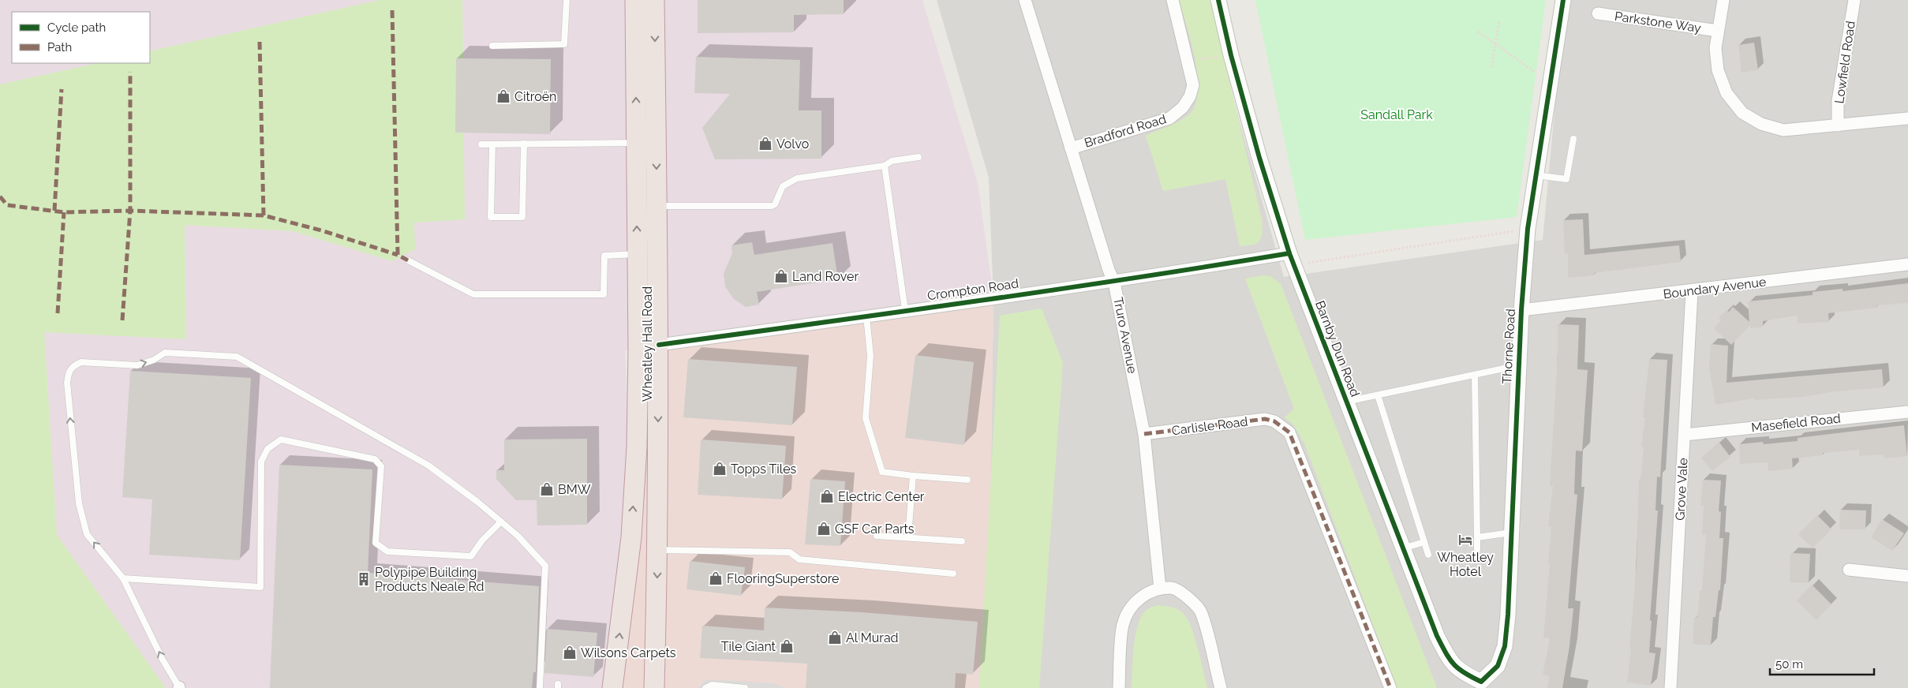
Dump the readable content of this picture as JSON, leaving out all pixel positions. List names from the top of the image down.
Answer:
{
  "streets": {
    "highway": ["Wheatley Hall Road"],
    "street": [
      "Parkstone Way",
      "Lowfield Road",
      "Bradford Road",
      "Boundary Avenue",
      "Crompton Road",
      "Truro Avenue",
      "Thorne Road",
      "Barnby Dun Road",
      "Masefield Road",
      "Carlisle Road",
      "Grove Vale"
    ]
  },
  "crossings": [
    ["Bradford Road", "Truro Avenue"],
    ["Boundary Avenue", "Thorne Road"],
    ["Boundary Avenue", "Grove Vale"],
    ["Crompton Road", "Truro Avenue"],
    ["Crompton Road", "Wheatley Hall Road"],
    ["Crompton Road", "Barnby Dun Road"],
    ["Truro Avenue", "Carlisle Road"],
    ["Thorne Road", "Barnby Dun Road"],
    ["Masefield Road", "Grove Vale"]
  ],
  "parks": ["Sandall Park"],
  "places": {
    "shop": [
      "Citroën",
      "Volvo",
      "Land Rover",
      "Topps Tiles",
      "BMW",
      "Electric Center",
      "GSF Car Parts",
      "FlooringSuperstore",
      "Al Murad",
      "Tile Giant",
      "Wilsons Carpets"
    ],
    "hotel": ["Wheatley Hotel"],
    "building": ["Polypipe Building Products Neale Rd"]
  },
  "legend": ["Cycle path", "Path"],
  "scale_bar": "50 m"
}
